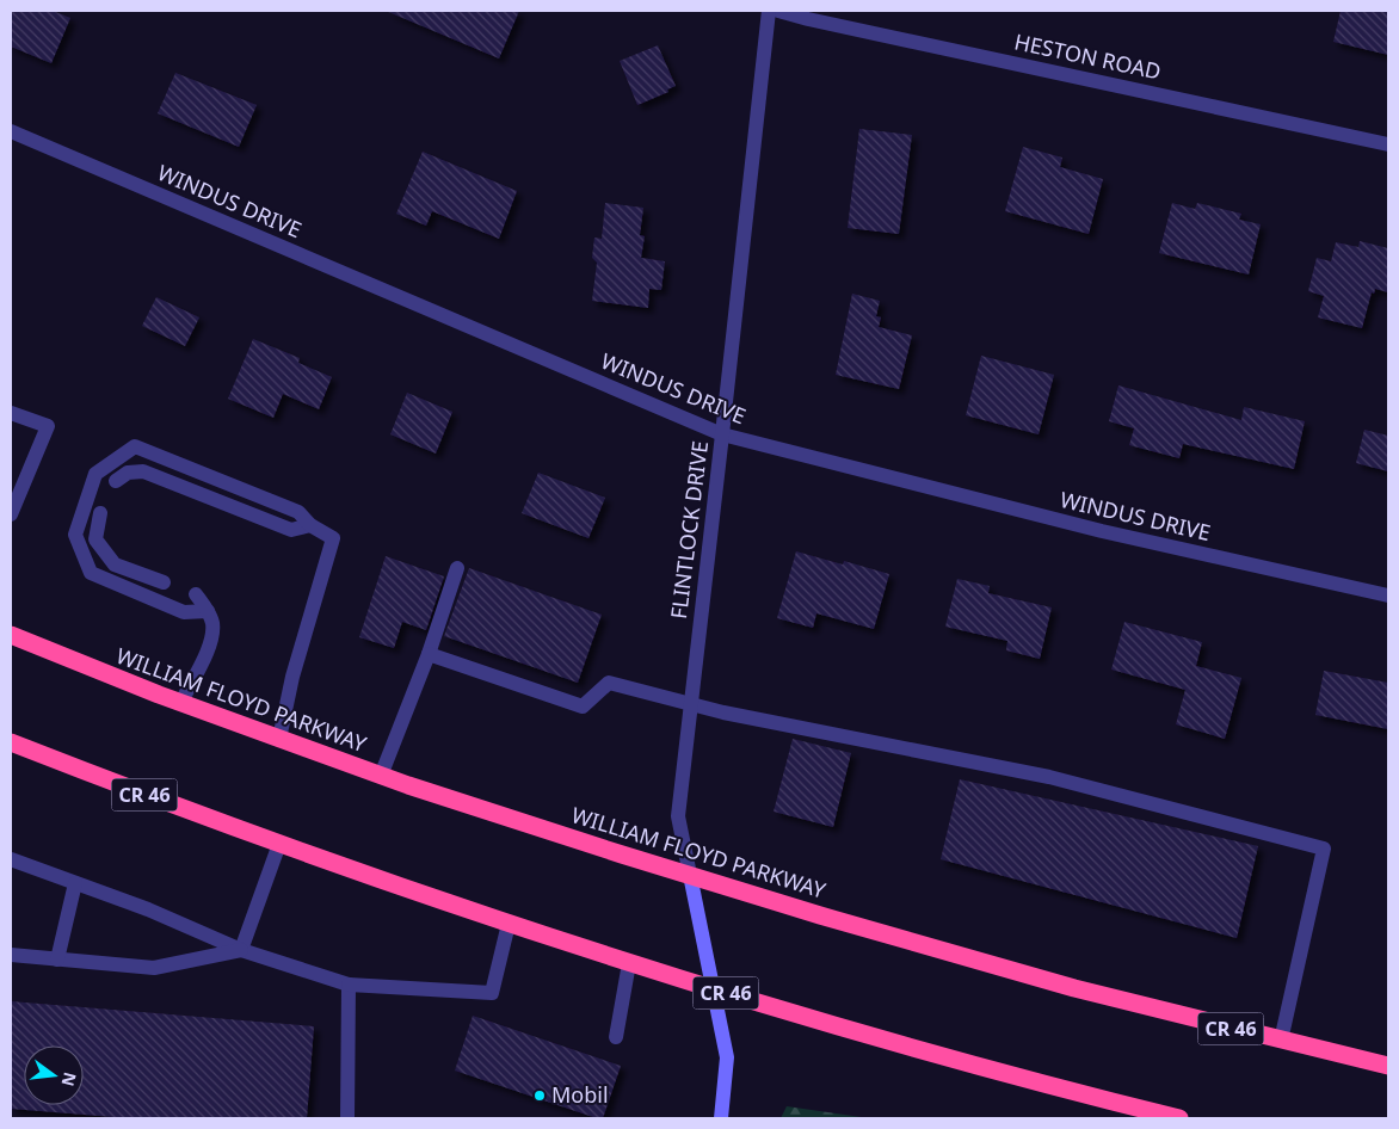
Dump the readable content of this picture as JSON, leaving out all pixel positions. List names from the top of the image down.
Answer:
{
  "streets": {
    "highway": ["WILLIAM FLOYD PARKWAY", "CR 46"],
    "street": ["HESTON ROAD", "WINDUS DRIVE", "FLINTLOCK DRIVE"]
  },
  "crossings": [
    ["WINDUS DRIVE", "FLINTLOCK DRIVE"],
    ["FLINTLOCK DRIVE", "WILLIAM FLOYD PARKWAY"]
  ],
  "places": ["Mobil"],
  "north": "right"
}
